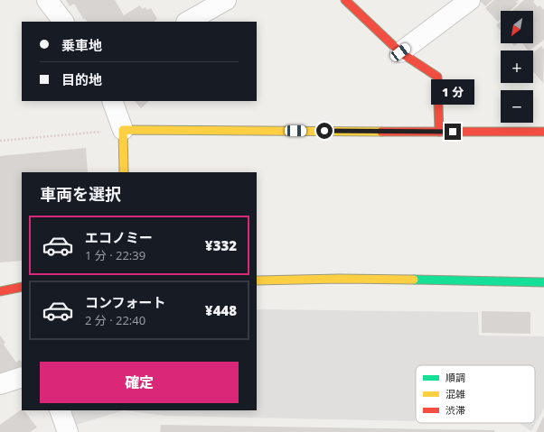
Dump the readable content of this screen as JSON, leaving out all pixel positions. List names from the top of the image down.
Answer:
{
  "legend": ["順調", "混雑", "渋滞"],
  "north": "bottom left",
  "page": {
    "map_buttons": ["+", "−"],
    "banner": ["乗車地", "目的地"],
    "bubble": "1 分",
    "heading": "車両を選択",
    "list": [
      {
        "name": "エコノミー",
        "note": "1 分 · 22:39",
        "value": "¥332"
      },
      {
        "name": "コンフォート",
        "note": "2 分 · 22:40",
        "value": "¥448"
      }
    ],
    "buttons": "確定"
  }
}
